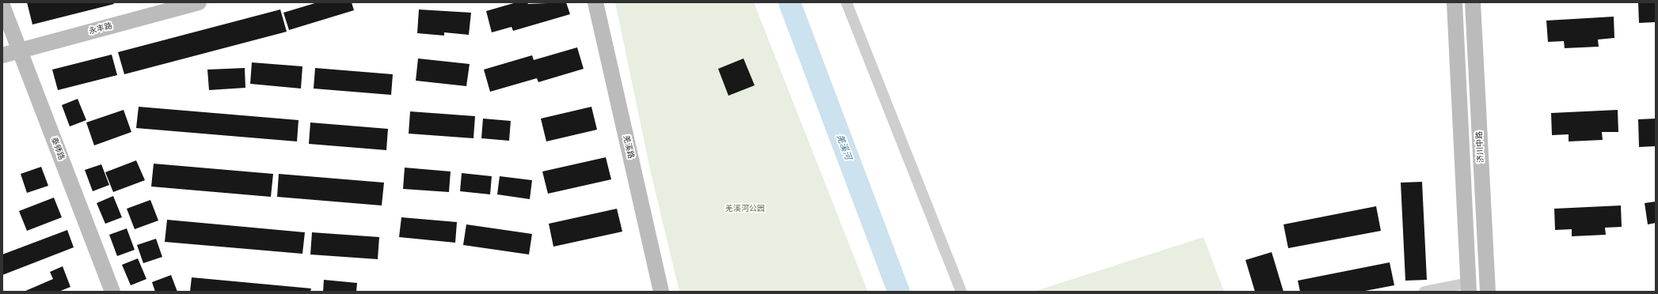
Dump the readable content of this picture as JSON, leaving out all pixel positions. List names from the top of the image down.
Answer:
{
  "streets": {
    "street": [
      "永丰路",
      "羌溪路",
      "济川中路",
      "泰师路"
    ]
  },
  "crossings": [
    ["永丰路", "泰师路"]
  ],
  "water": ["羌溪河"],
  "parks": ["羌溪河公园"]
}
